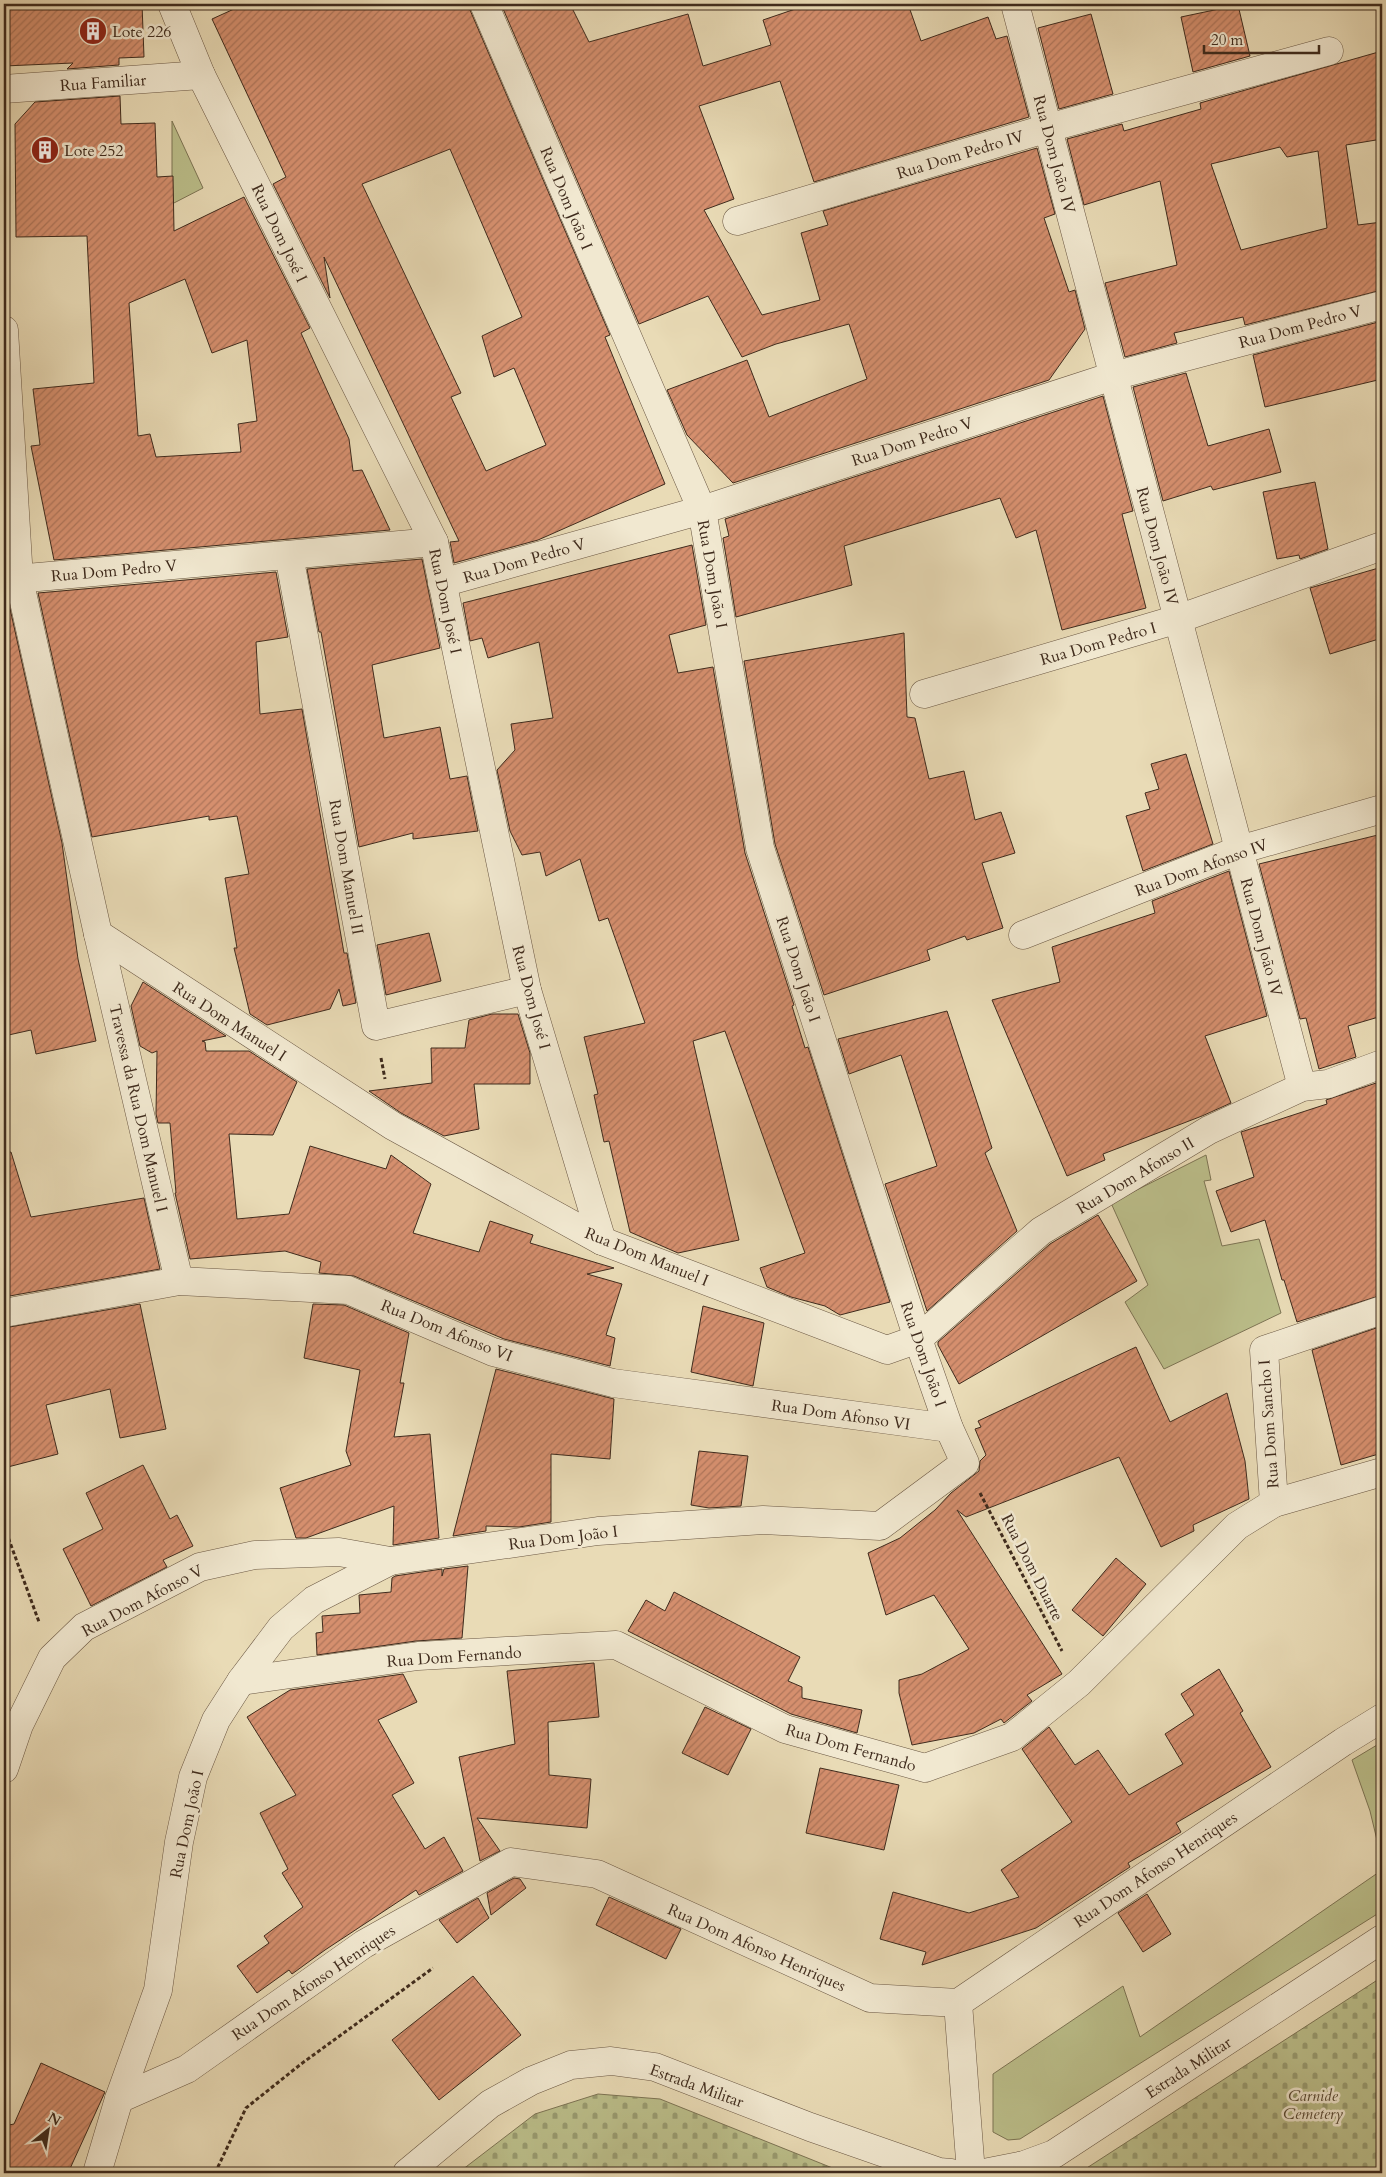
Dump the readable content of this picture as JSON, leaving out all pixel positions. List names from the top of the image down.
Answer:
{
  "streets": {
    "street": [
      "Rua Familiar",
      "Rua Dom Pedro IV",
      "Rua Dom João IV",
      "Rua Dom João I",
      "Rua Dom José I",
      "Rua Dom Pedro V",
      "Rua Dom Pedro I",
      "Rua Dom Manuel II",
      "Rua Dom Afonso IV",
      "Rua Dom Manuel I",
      "Travessa da Rua Dom Manuel I",
      "Rua Dom Afonso II",
      "Rua Dom Afonso VI",
      "Rua Dom Sancho I",
      "Rua Dom Afonso V",
      "Rua Dom Fernando",
      "Rua Dom Afonso Henriques",
      "Estrada Militar"
    ],
    "path": ["Rua Dom Duarte"]
  },
  "crossings": [
    ["Rua Familiar", "Rua Dom José I"],
    ["Rua Dom Pedro IV", "Rua Dom João IV"],
    ["Rua Dom João IV", "Rua Dom Pedro V"],
    ["Rua Dom João IV", "Rua Dom Pedro I"],
    ["Rua Dom João IV", "Rua Dom Afonso IV"],
    ["Rua Dom João IV", "Rua Dom Afonso II"],
    ["Rua Dom João I", "Rua Dom Pedro V"],
    ["Rua Dom João I", "Rua Dom Manuel I"],
    ["Rua Dom João I", "Rua Dom Afonso II"],
    ["Rua Dom João I", "Rua Dom Afonso VI"],
    ["Rua Dom João I", "Rua Dom Duarte"],
    ["Rua Dom João I", "Rua Dom Afonso V"],
    ["Rua Dom João I", "Rua Dom Fernando"],
    ["Rua Dom João I", "Rua Dom Afonso Henriques"],
    ["Rua Dom José I", "Rua Dom Pedro V"],
    ["Rua Dom José I", "Rua Dom Manuel I"],
    ["Rua Dom Pedro V", "Rua Dom Manuel II"],
    ["Rua Dom Manuel I", "Travessa da Rua Dom Manuel I"],
    ["Rua Dom Manuel I", "Rua Dom Afonso II"],
    ["Travessa da Rua Dom Manuel I", "Rua Dom Afonso VI"],
    ["Rua Dom Sancho I", "Rua Dom Fernando"],
    ["Rua Dom Duarte", "Rua Dom Fernando"]
  ],
  "parks": ["Carnide Cemetery"],
  "places": {
    "building": ["Lote 226", "Lote 252"]
  },
  "scale_bar": "20 m",
  "north": "top right"
}
